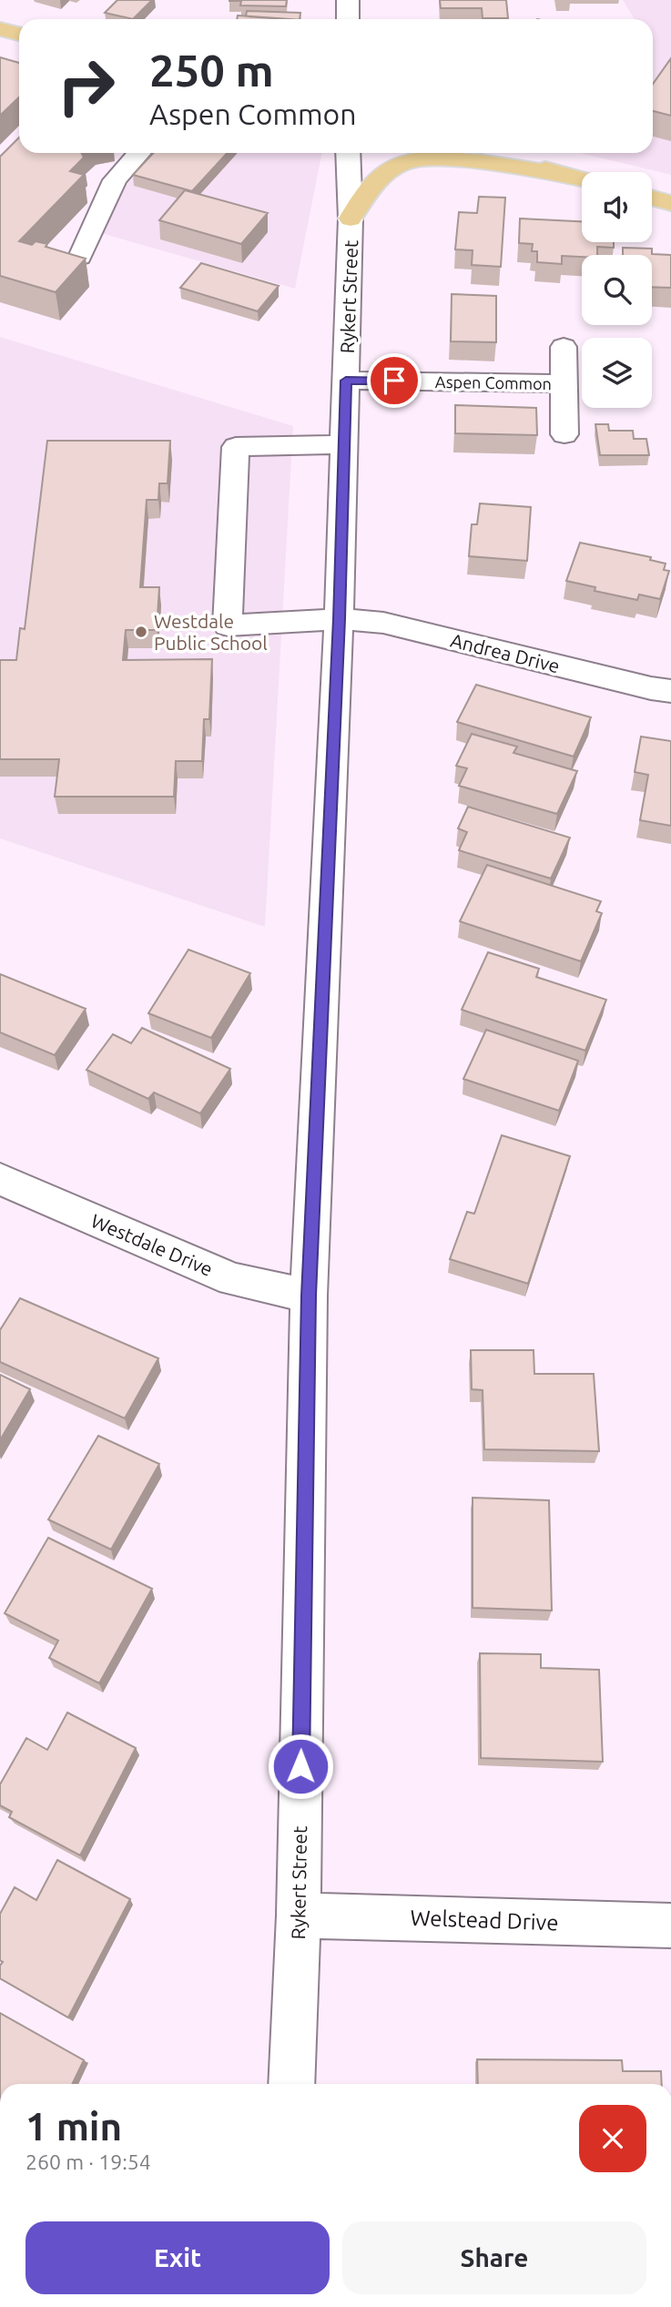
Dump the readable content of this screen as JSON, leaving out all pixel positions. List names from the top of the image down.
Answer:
{
  "streets": {
    "street": [
      "Rykert Street",
      "Aspen Common",
      "Andrea Drive",
      "Westdale Drive",
      "Welstead Drive"
    ]
  },
  "crossings": [
    ["Rykert Street", "Aspen Common"],
    ["Rykert Street", "Andrea Drive"],
    ["Rykert Street", "Westdale Drive"],
    ["Rykert Street", "Welstead Drive"]
  ],
  "places": ["Westdale Public School"],
  "page": {
    "turn": ["250 m", "Aspen Common"],
    "heading": ["1 min", "260 m · 19:54"],
    "buttons": ["Exit", "Share"]
  }
}
